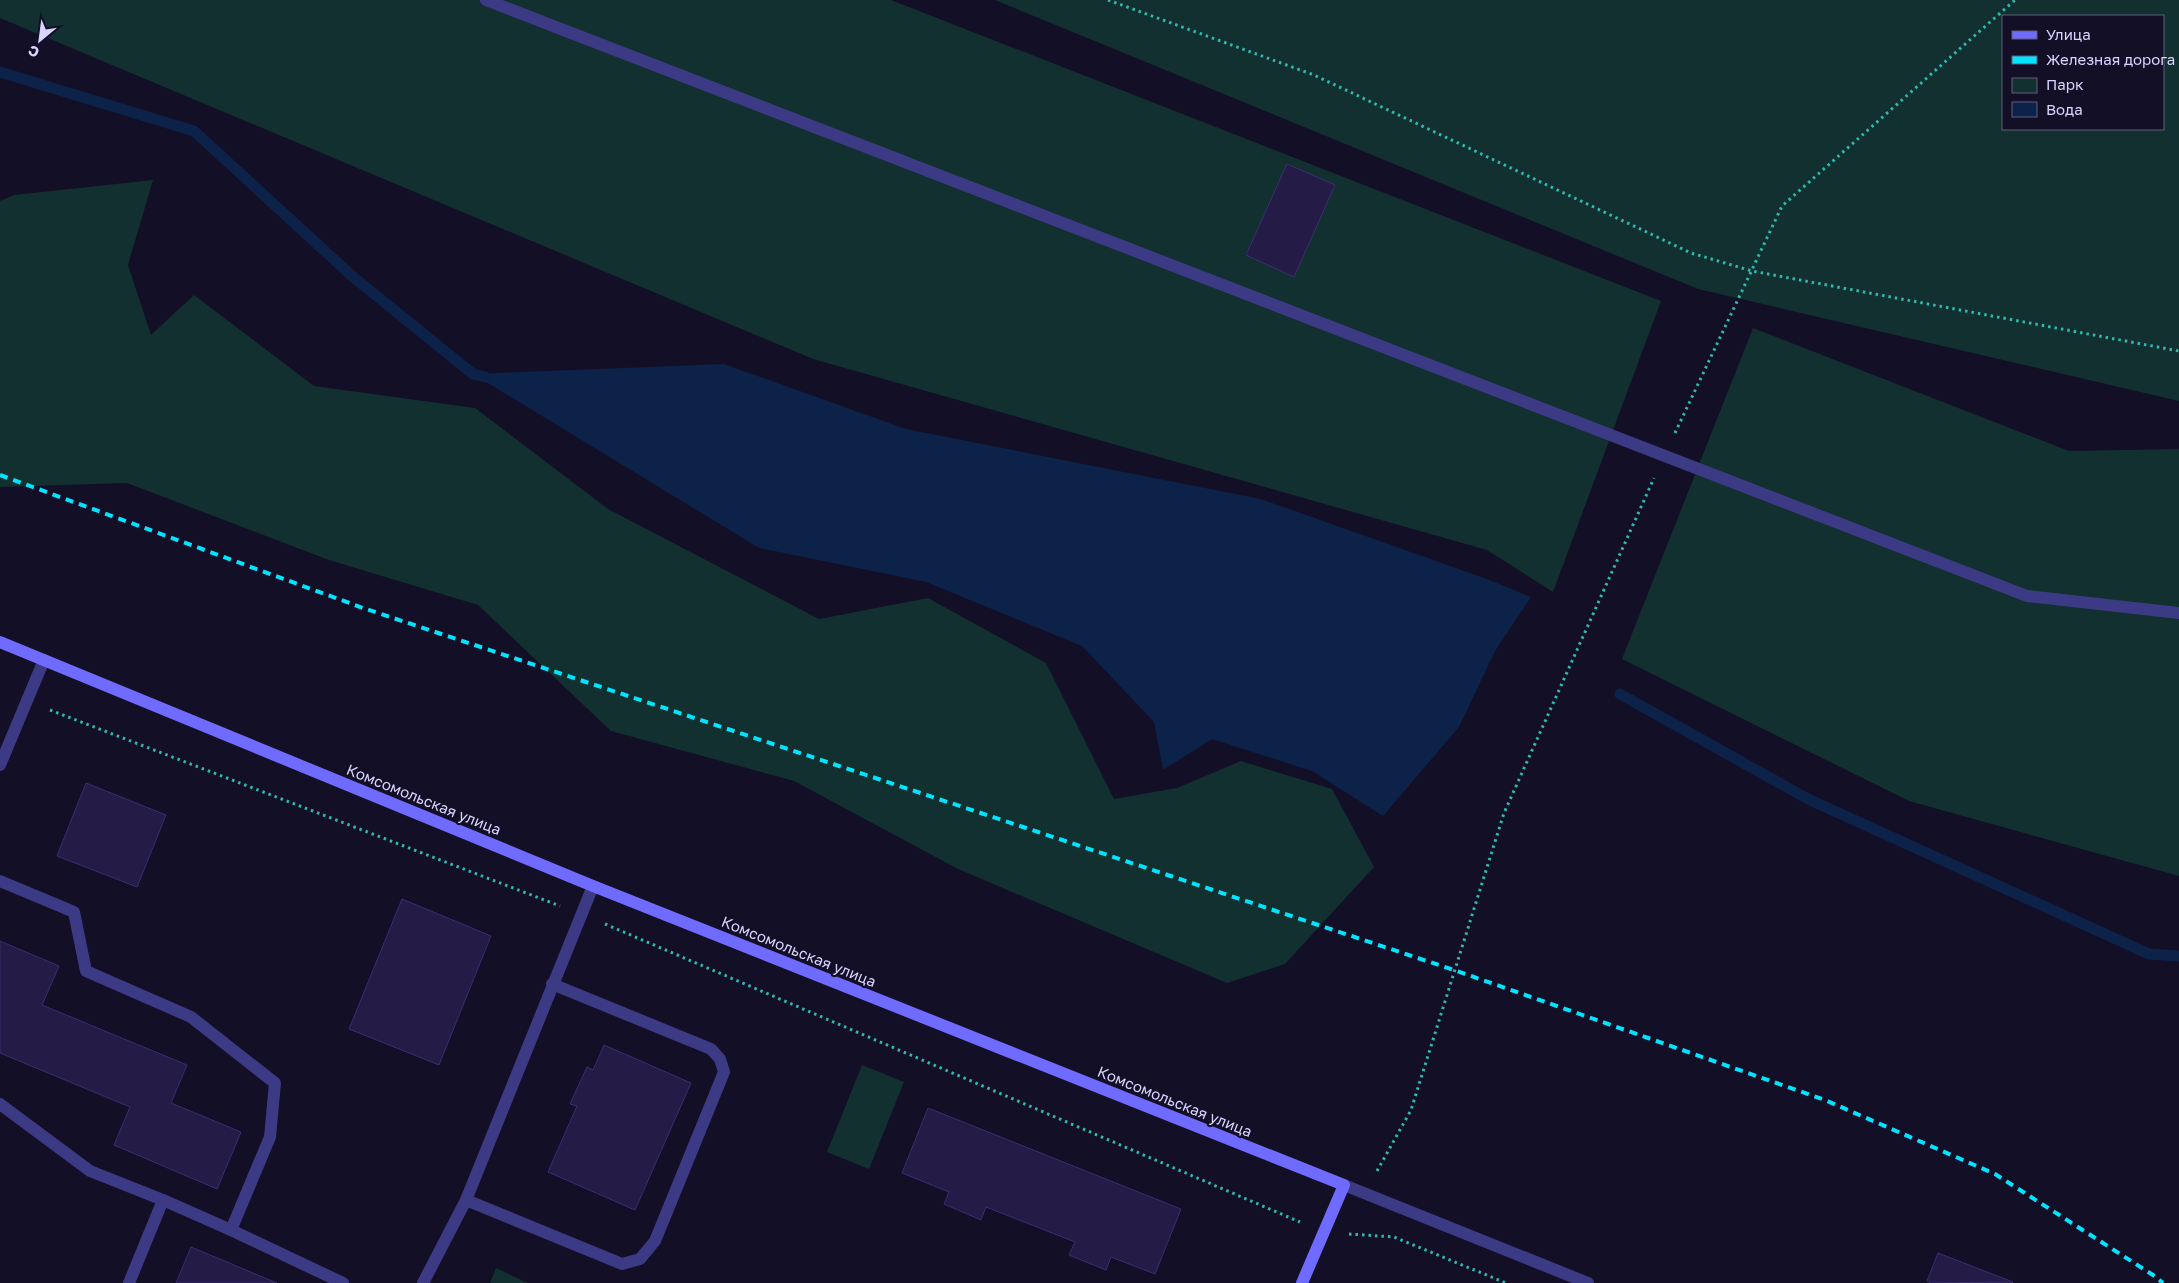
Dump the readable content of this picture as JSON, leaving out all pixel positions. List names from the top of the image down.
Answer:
{
  "streets": {
    "street": ["Комсомольская улица"]
  },
  "legend": [
    "Улица",
    "Железная дорога",
    "Парк",
    "Вода"
  ],
  "north": "bottom left"
}
